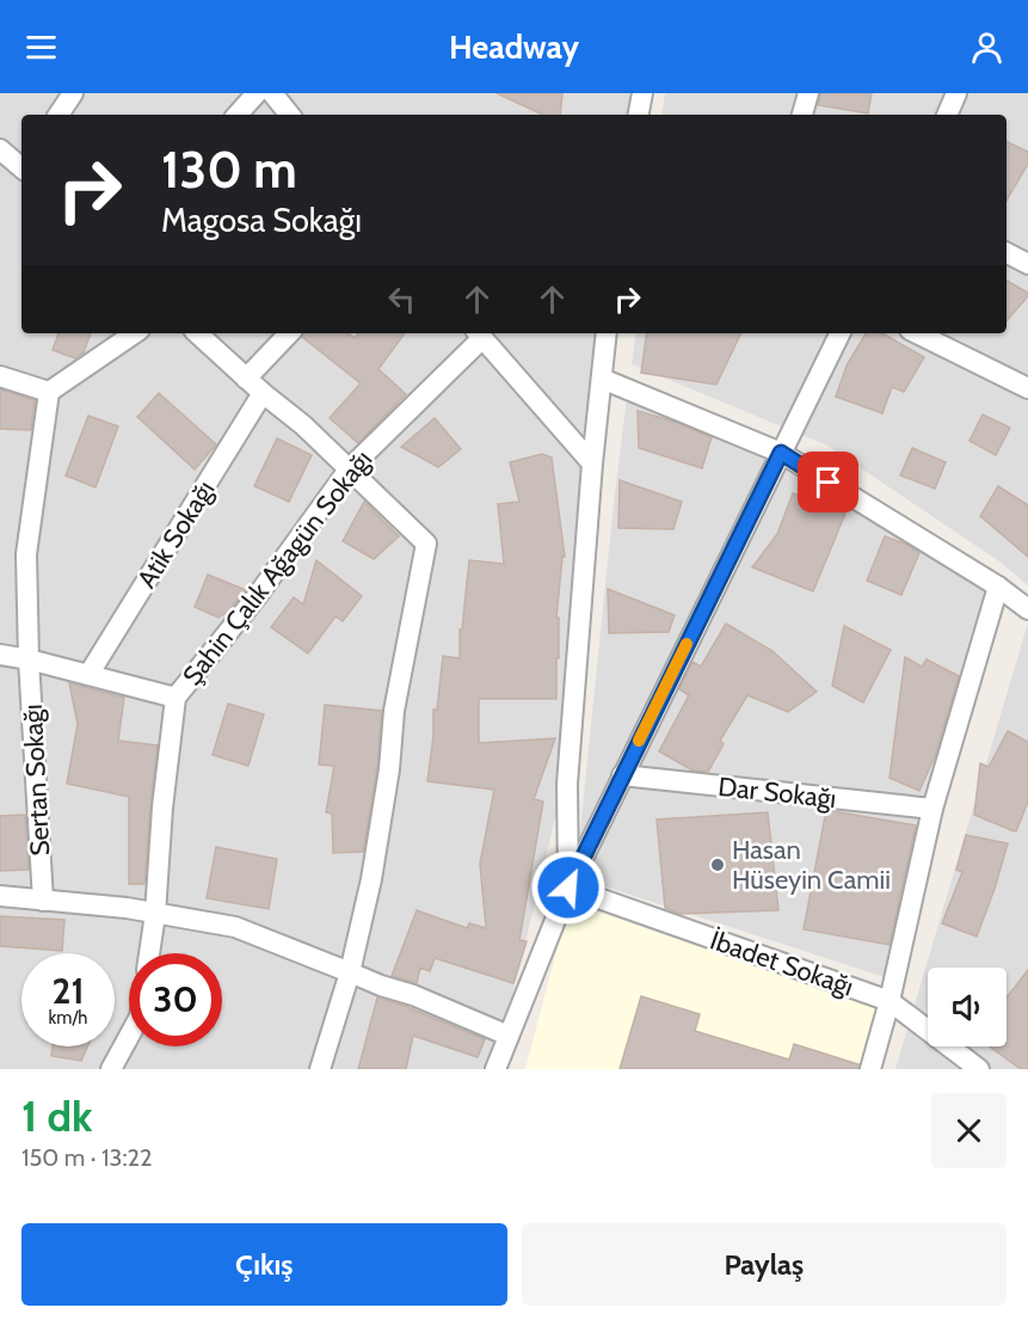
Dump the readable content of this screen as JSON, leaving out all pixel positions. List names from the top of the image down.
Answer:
{
  "streets": {
    "street": [
      "Atik Sokağı",
      "Şahin Çalık Ağagün Sokağı",
      "Sertan Sokağı",
      "Dar Sokağı",
      "İbadet Sokağı"
    ]
  },
  "places": ["Hasan Hüseyin Camii"],
  "page": {
    "header": "Headway",
    "turn": ["130 m", "Magosa Sokağı"],
    "speed": "21 km/h",
    "limit": "30",
    "heading": ["1 dk", "150 m · 13:22"],
    "buttons": ["Çıkış", "Paylaş"]
  }
}
